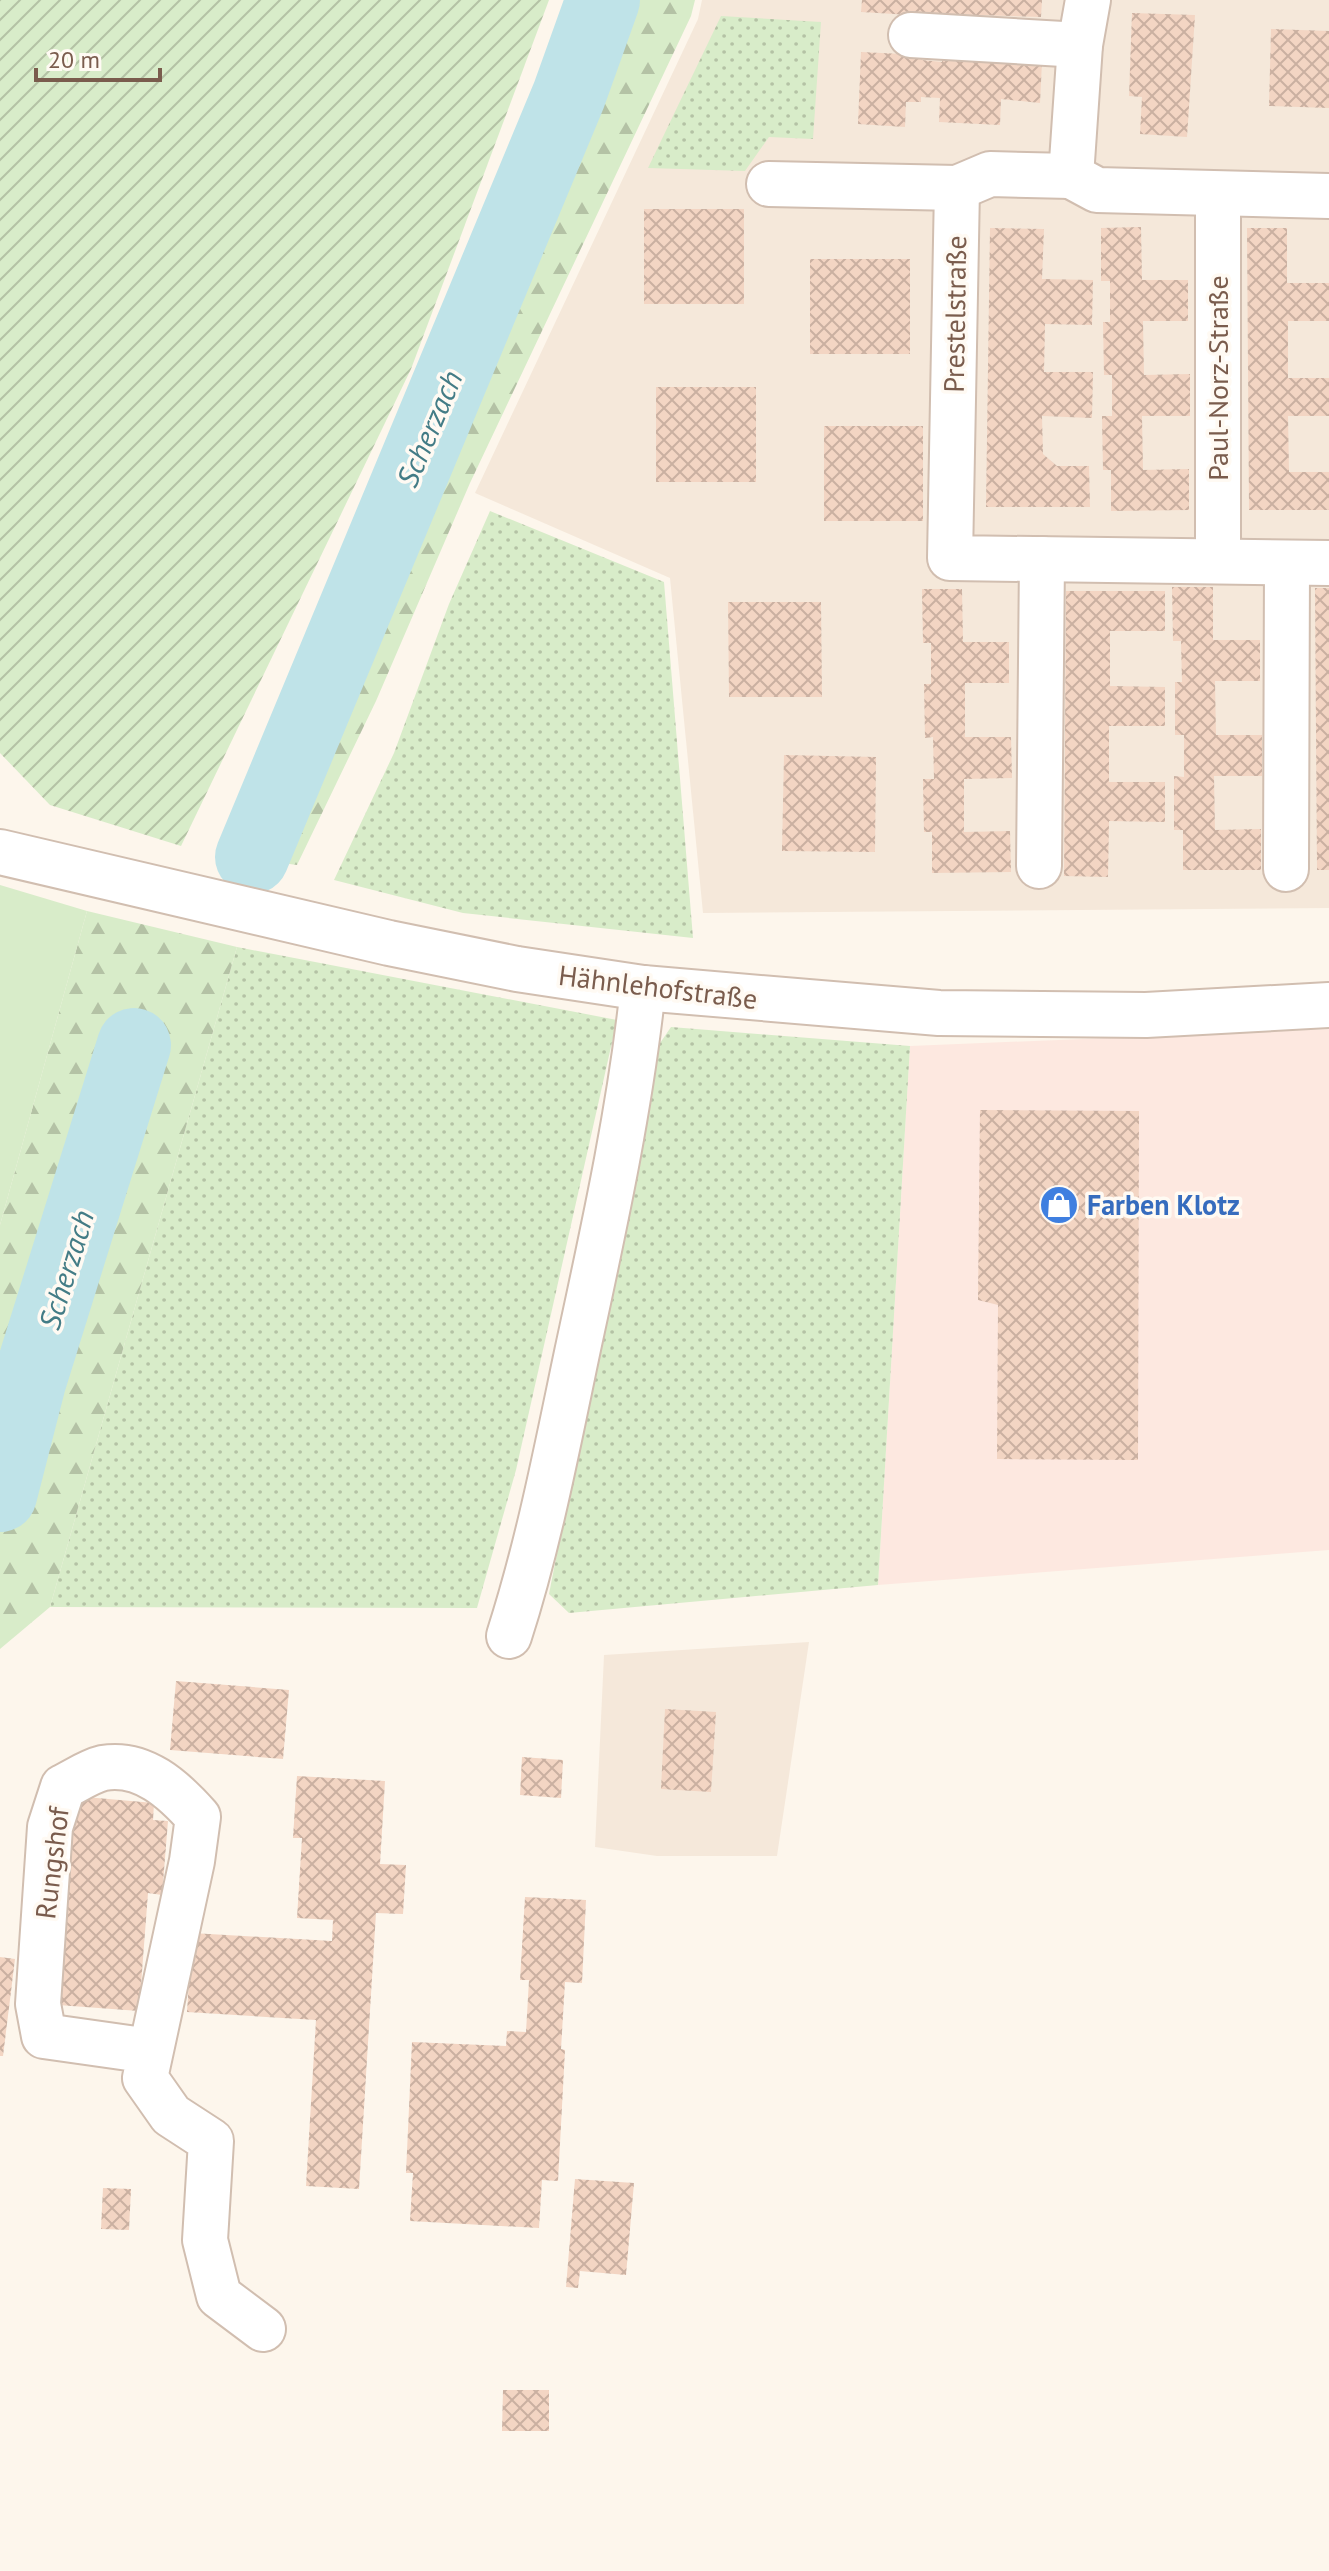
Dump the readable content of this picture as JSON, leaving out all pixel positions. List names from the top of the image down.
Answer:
{
  "streets": {
    "street": [
      "Prestelstraße",
      "Paul-Norz-Straße",
      "Hähnlehofstraße",
      "Rungshof"
    ]
  },
  "water": ["Scherzach"],
  "places": {
    "shop": ["Farben Klotz"]
  },
  "scale_bar": "20 m"
}
